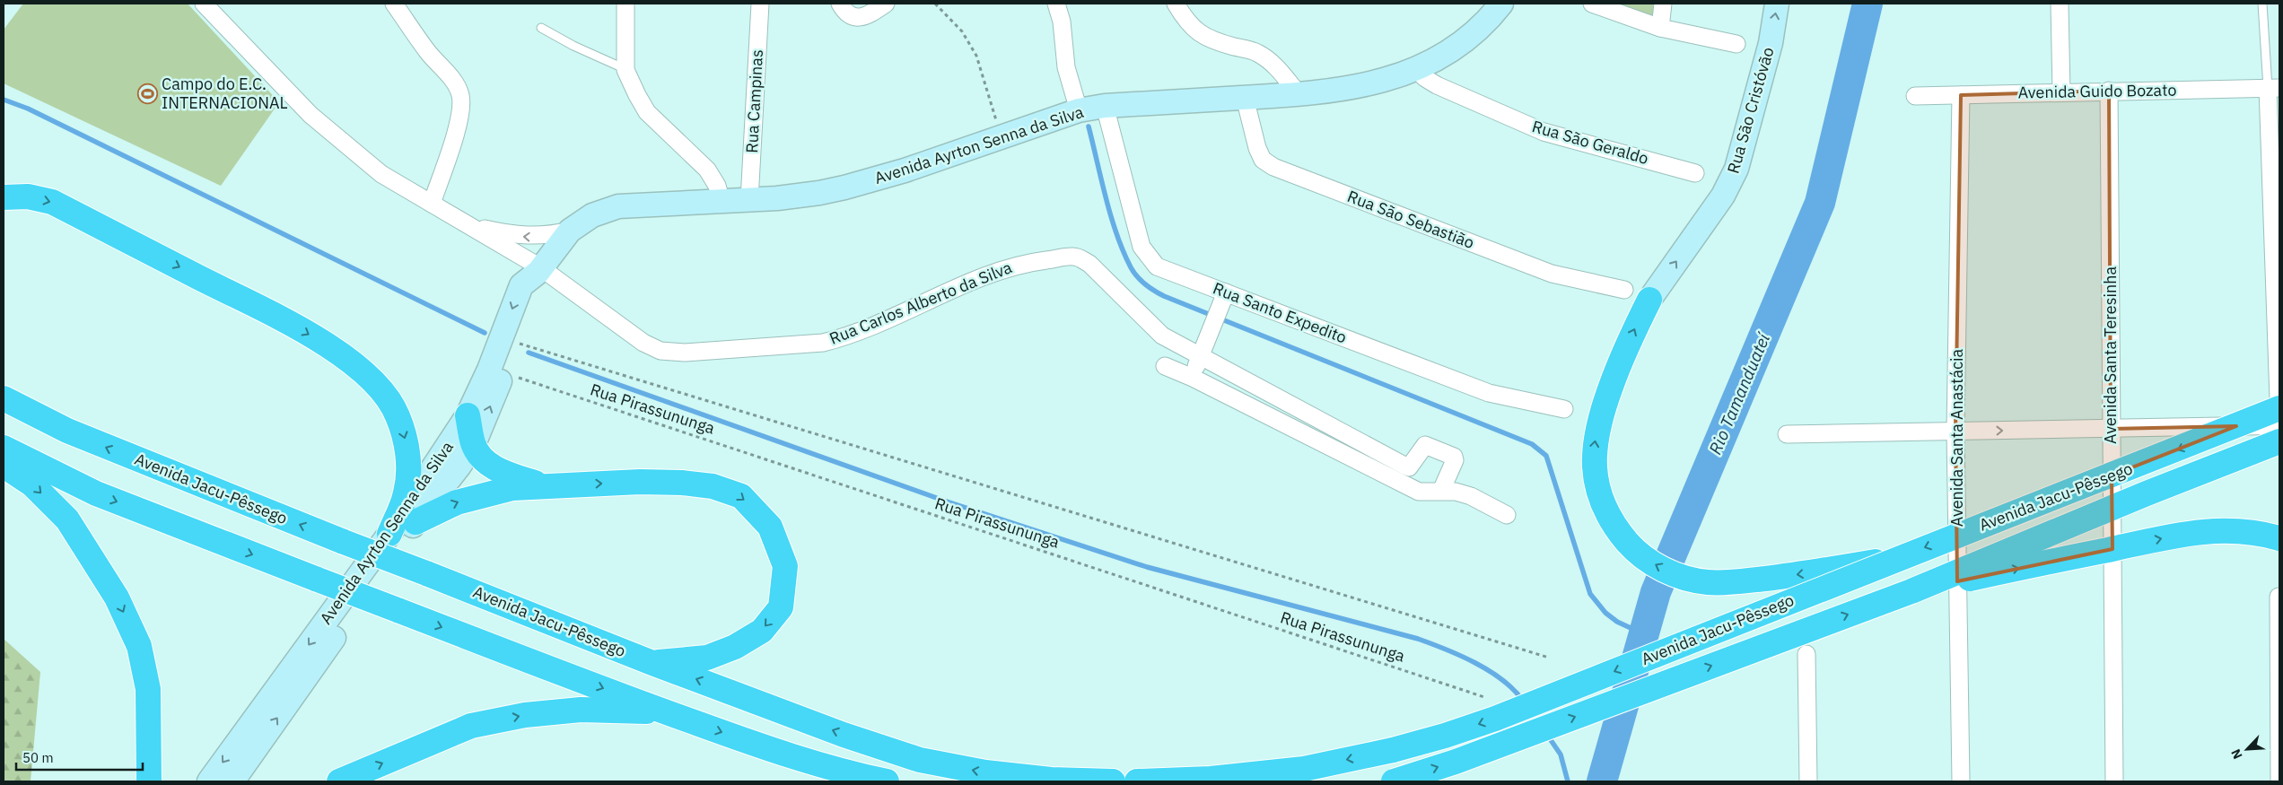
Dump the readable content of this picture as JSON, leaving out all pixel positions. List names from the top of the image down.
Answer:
{
  "streets": {
    "highway": ["Avenida Jacu-Pêssego"],
    "main road": ["Rua São Cristóvão", "Avenida Ayrton Senna da Silva"],
    "street": [
      "Avenida Guido Bozato",
      "Rua Campinas",
      "Rua São Geraldo",
      "Rua São Sebastião",
      "Rua Carlos Alberto da Silva",
      "Rua Santo Expedito",
      "Avenida Santa Teresinha",
      "Avenida Santa Anastácia"
    ],
    "path": ["Rua Pirassununga"]
  },
  "crossings": [
    ["Avenida Guido Bozato", "Avenida Santa Teresinha"],
    ["Avenida Guido Bozato", "Avenida Santa Anastácia"],
    ["Rua Campinas", "Avenida Ayrton Senna da Silva"],
    ["Rua São Geraldo", "Avenida Ayrton Senna da Silva"],
    ["Avenida Ayrton Senna da Silva", "Rua São Sebastião"],
    ["Avenida Ayrton Senna da Silva", "Rua Carlos Alberto da Silva"],
    ["Avenida Ayrton Senna da Silva", "Rua Santo Expedito"],
    ["Avenida Ayrton Senna da Silva", "Rua Pirassununga"]
  ],
  "one_way": ["Rua São Cristóvão"],
  "water": ["Rio Tamanduateí"],
  "places": {
    "sports": ["Campo do E.C. INTERNACIONAL"]
  },
  "scale_bar": "50 m",
  "north": "bottom left"
}
